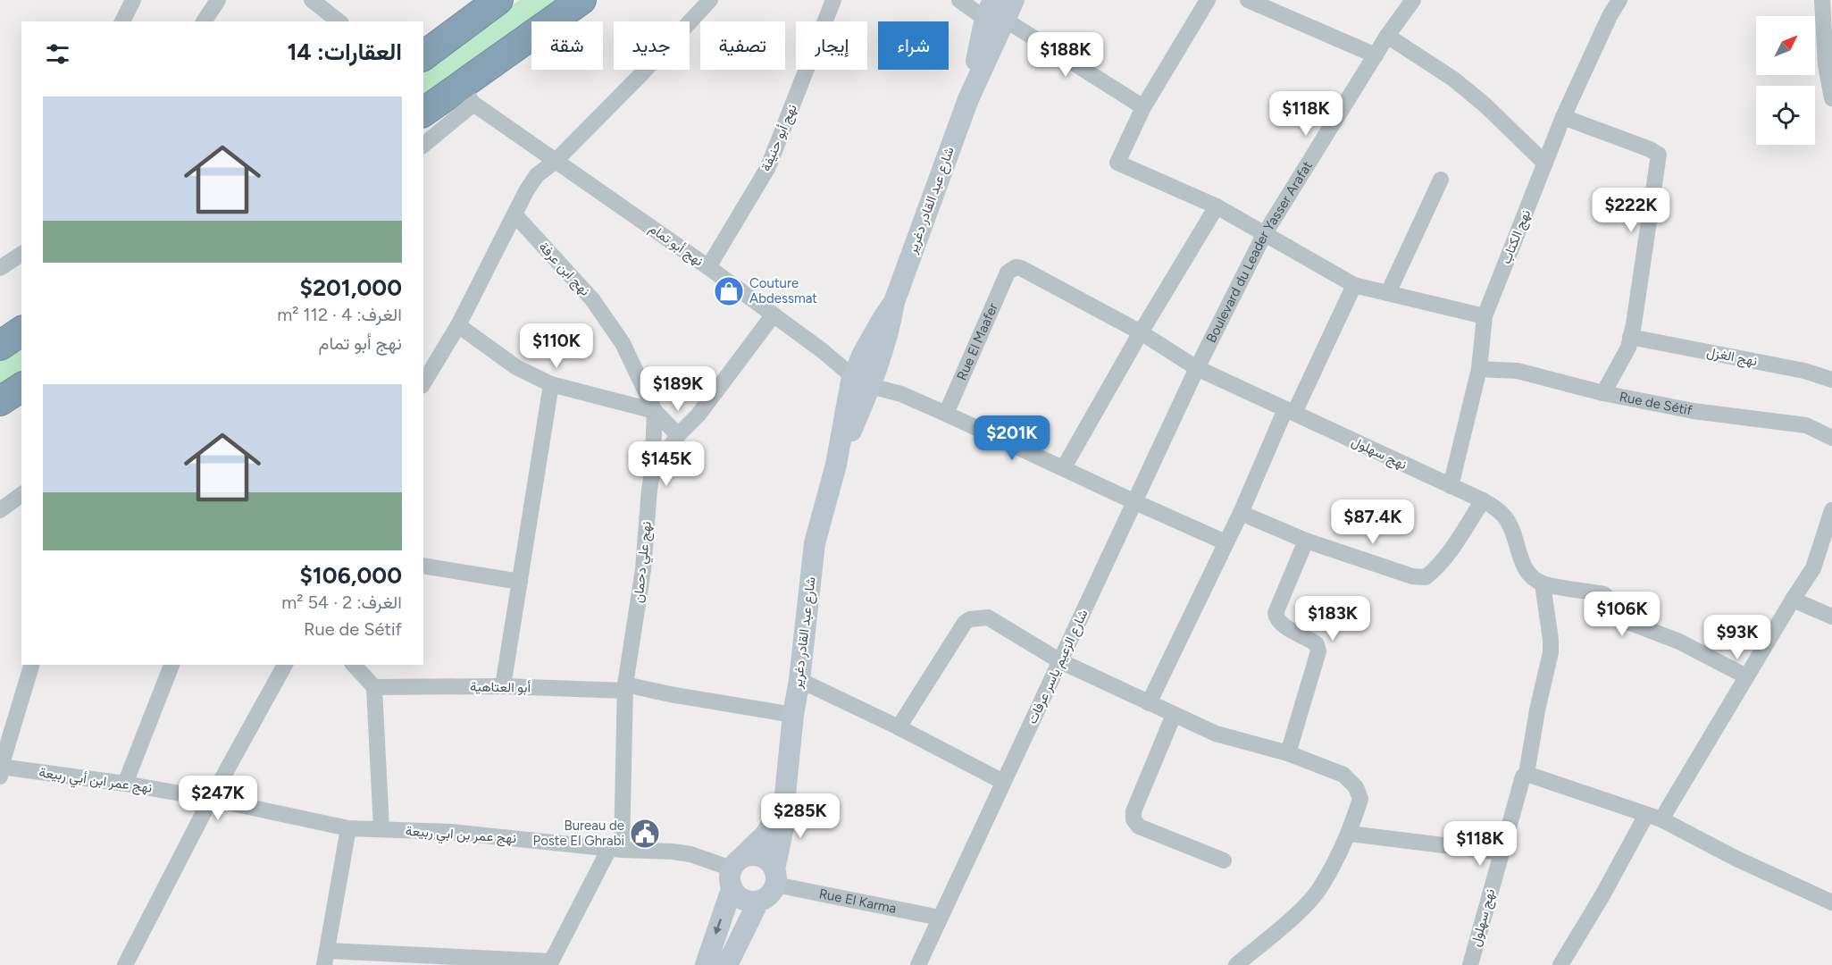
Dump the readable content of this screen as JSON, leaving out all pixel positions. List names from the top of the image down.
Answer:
{
  "streets": {
    "main road": ["شارع عبد القادر دغرير"],
    "street": [
      "نهج أبو حنيفة",
      "نهج الكتاب",
      "نهج أبو تمام",
      "Boulevard du Leader Yasser Arafat",
      "نهج ابن عرفة",
      "Rue El Maafer",
      "نهج الغزل",
      "Rue de Sétif",
      "نهج سهلول",
      "نهج علي دحمان",
      "شارع الزعيم ياسر عرفات",
      "أبو العتاهية",
      "نهج عمر ابن أبي ربيعة",
      "نهج عمر بن ابي ربيعة",
      "Rue El Karma"
    ]
  },
  "crossings": [
    ["نهج أبو حنيفة", "نهج أبو تمام"],
    ["شارع عبد القادر دغرير", "نهج أبو تمام"],
    ["شارع عبد القادر دغرير", "أبو العتاهية"],
    ["شارع عبد القادر دغرير", "نهج عمر بن ابي ربيعة"],
    ["شارع عبد القادر دغرير", "Rue El Karma"],
    ["نهج الكتاب", "Rue de Sétif"],
    ["نهج الكتاب", "نهج سهلول"],
    ["نهج أبو تمام", "Rue El Maafer"],
    ["نهج أبو تمام", "نهج علي دحمان"],
    ["نهج أبو تمام", "شارع الزعيم ياسر عرفات"],
    ["Boulevard du Leader Yasser Arafat", "نهج سهلول"],
    ["Boulevard du Leader Yasser Arafat", "شارع الزعيم ياسر عرفات"],
    ["Rue El Maafer", "نهج سهلول"],
    ["نهج سهلول", "شارع الزعيم ياسر عرفات"],
    ["نهج علي دحمان", "أبو العتاهية"],
    ["نهج علي دحمان", "نهج عمر بن ابي ربيعة"],
    ["شارع الزعيم ياسر عرفات", "Rue El Karma"],
    ["نهج عمر ابن أبي ربيعة", "نهج عمر بن ابي ربيعة"],
    ["نهج عمر بن ابي ربيعة", "Rue El Karma"]
  ],
  "places": {
    "shop": ["Couture Abdessmat"],
    "public building": ["Bureau de Poste El Ghrabi"]
  },
  "north": "top right",
  "page": {
    "chip": [
      "شراء",
      "إيجار",
      "تصفية",
      "جديد",
      "شقة"
    ],
    "heading": "العقارات: 14",
    "price": [
      "$188K",
      "$118K",
      "$222K",
      "$110K",
      "$189K",
      "$201K",
      "$145K",
      "$87.4K",
      "$106K",
      "$183K",
      "$93K",
      "$247K",
      "$285K",
      "$118K"
    ],
    "list": [
      {
        "name": "$201,000",
        "note": "الغرف: 4 · 112 m² · نهج أبو تمام"
      },
      {
        "name": "$106,000",
        "note": "الغرف: 2 · 54 m² · Rue de Sétif"
      }
    ]
  }
}
